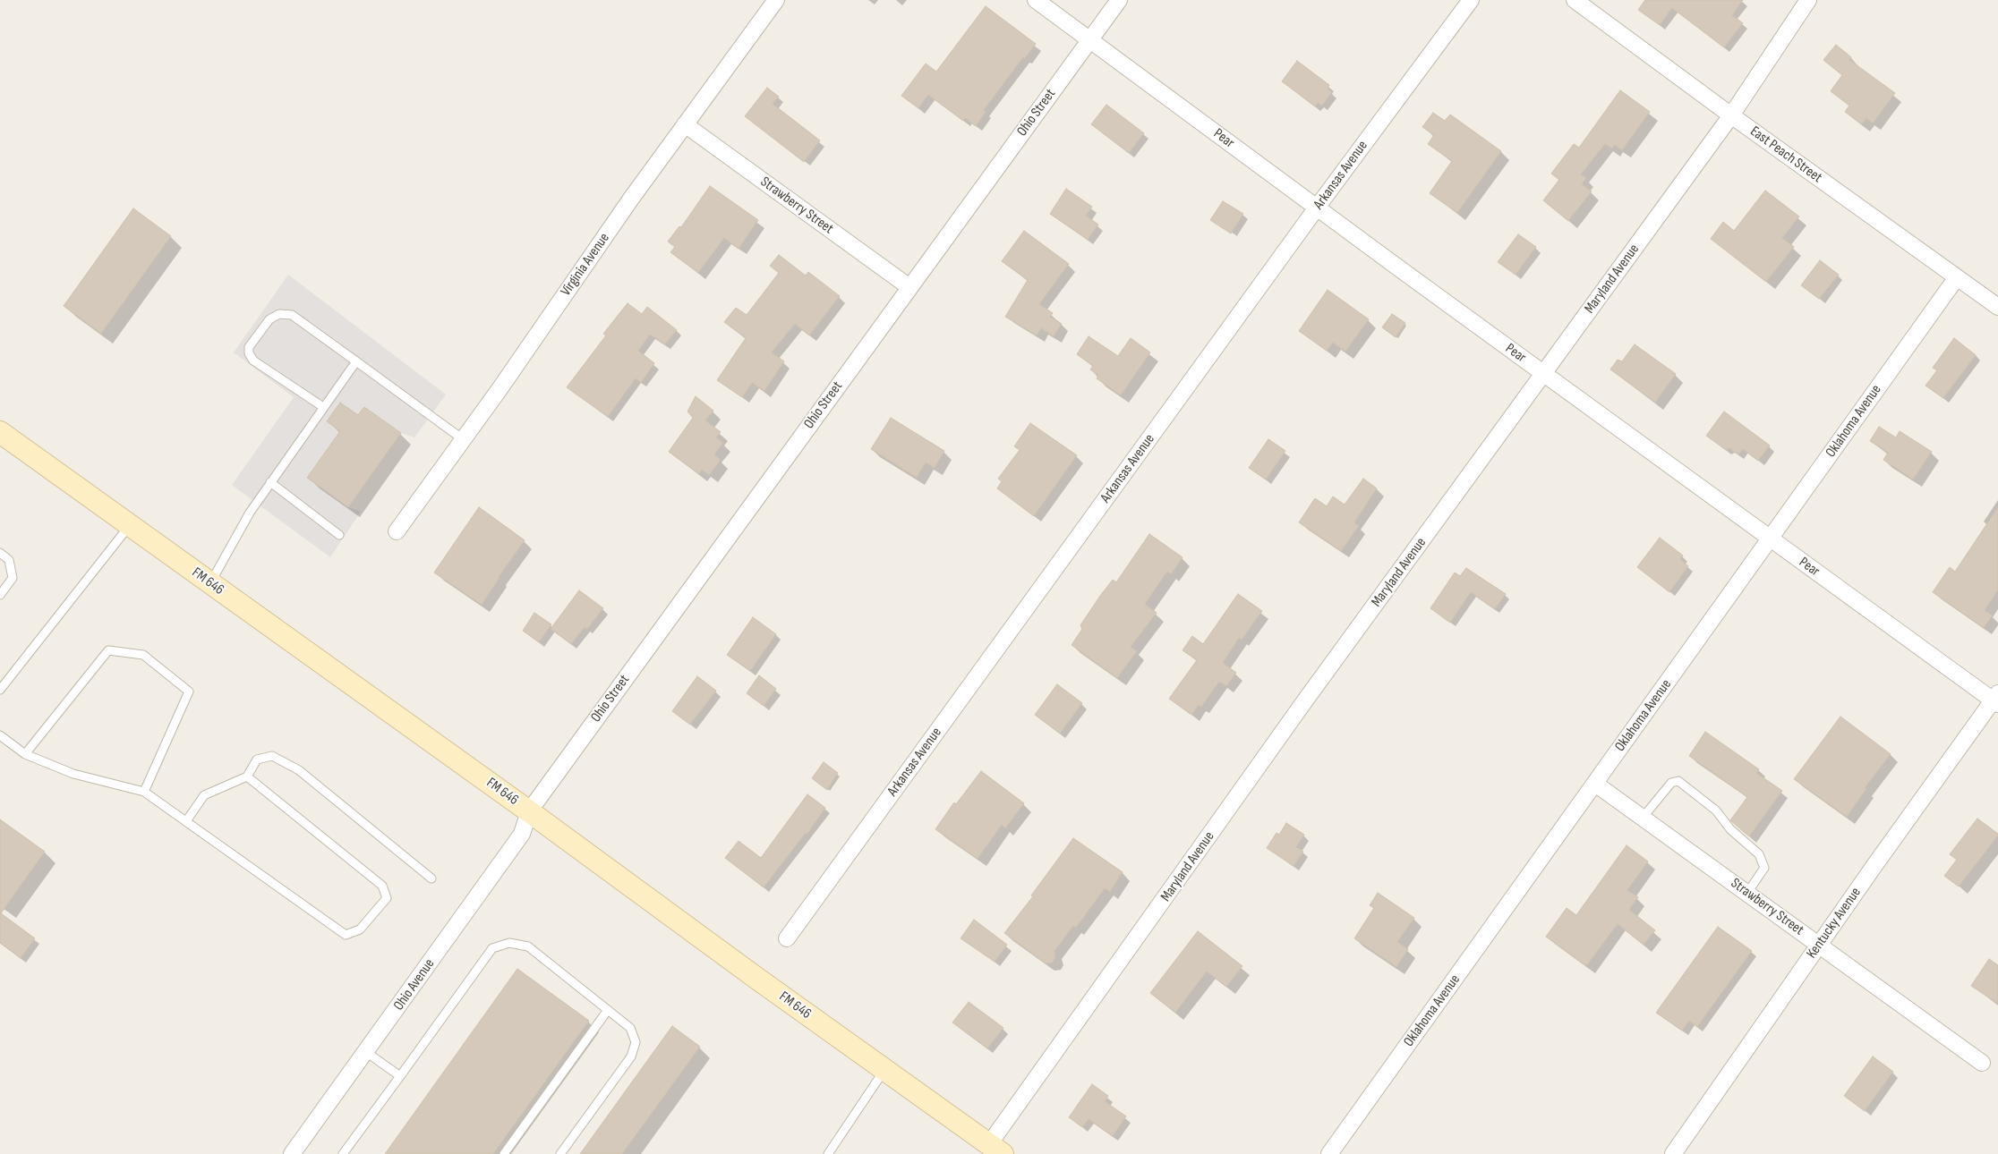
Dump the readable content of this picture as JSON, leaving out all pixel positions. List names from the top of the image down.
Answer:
{
  "streets": {
    "main road": ["FM 646"],
    "street": [
      "Ohio Street",
      "Pear",
      "East Peach Street",
      "Arkansas Avenue",
      "Strawberry Street",
      "Virginia Avenue",
      "Maryland Avenue",
      "Oklahoma Avenue",
      "Kentucky Avenue",
      "Ohio Avenue"
    ]
  },
  "crossings": [
    ["Ohio Street", "Pear"],
    ["Ohio Street", "Strawberry Street"],
    ["Ohio Street", "FM 646"],
    ["Ohio Street", "Ohio Avenue"],
    ["Pear", "Arkansas Avenue"],
    ["Pear", "Maryland Avenue"],
    ["Pear", "Oklahoma Avenue"],
    ["Pear", "Kentucky Avenue"],
    ["East Peach Street", "Maryland Avenue"],
    ["East Peach Street", "Oklahoma Avenue"],
    ["Strawberry Street", "Virginia Avenue"],
    ["Strawberry Street", "Oklahoma Avenue"],
    ["Strawberry Street", "Kentucky Avenue"],
    ["Maryland Avenue", "FM 646"],
    ["FM 646", "Ohio Avenue"]
  ]
}
